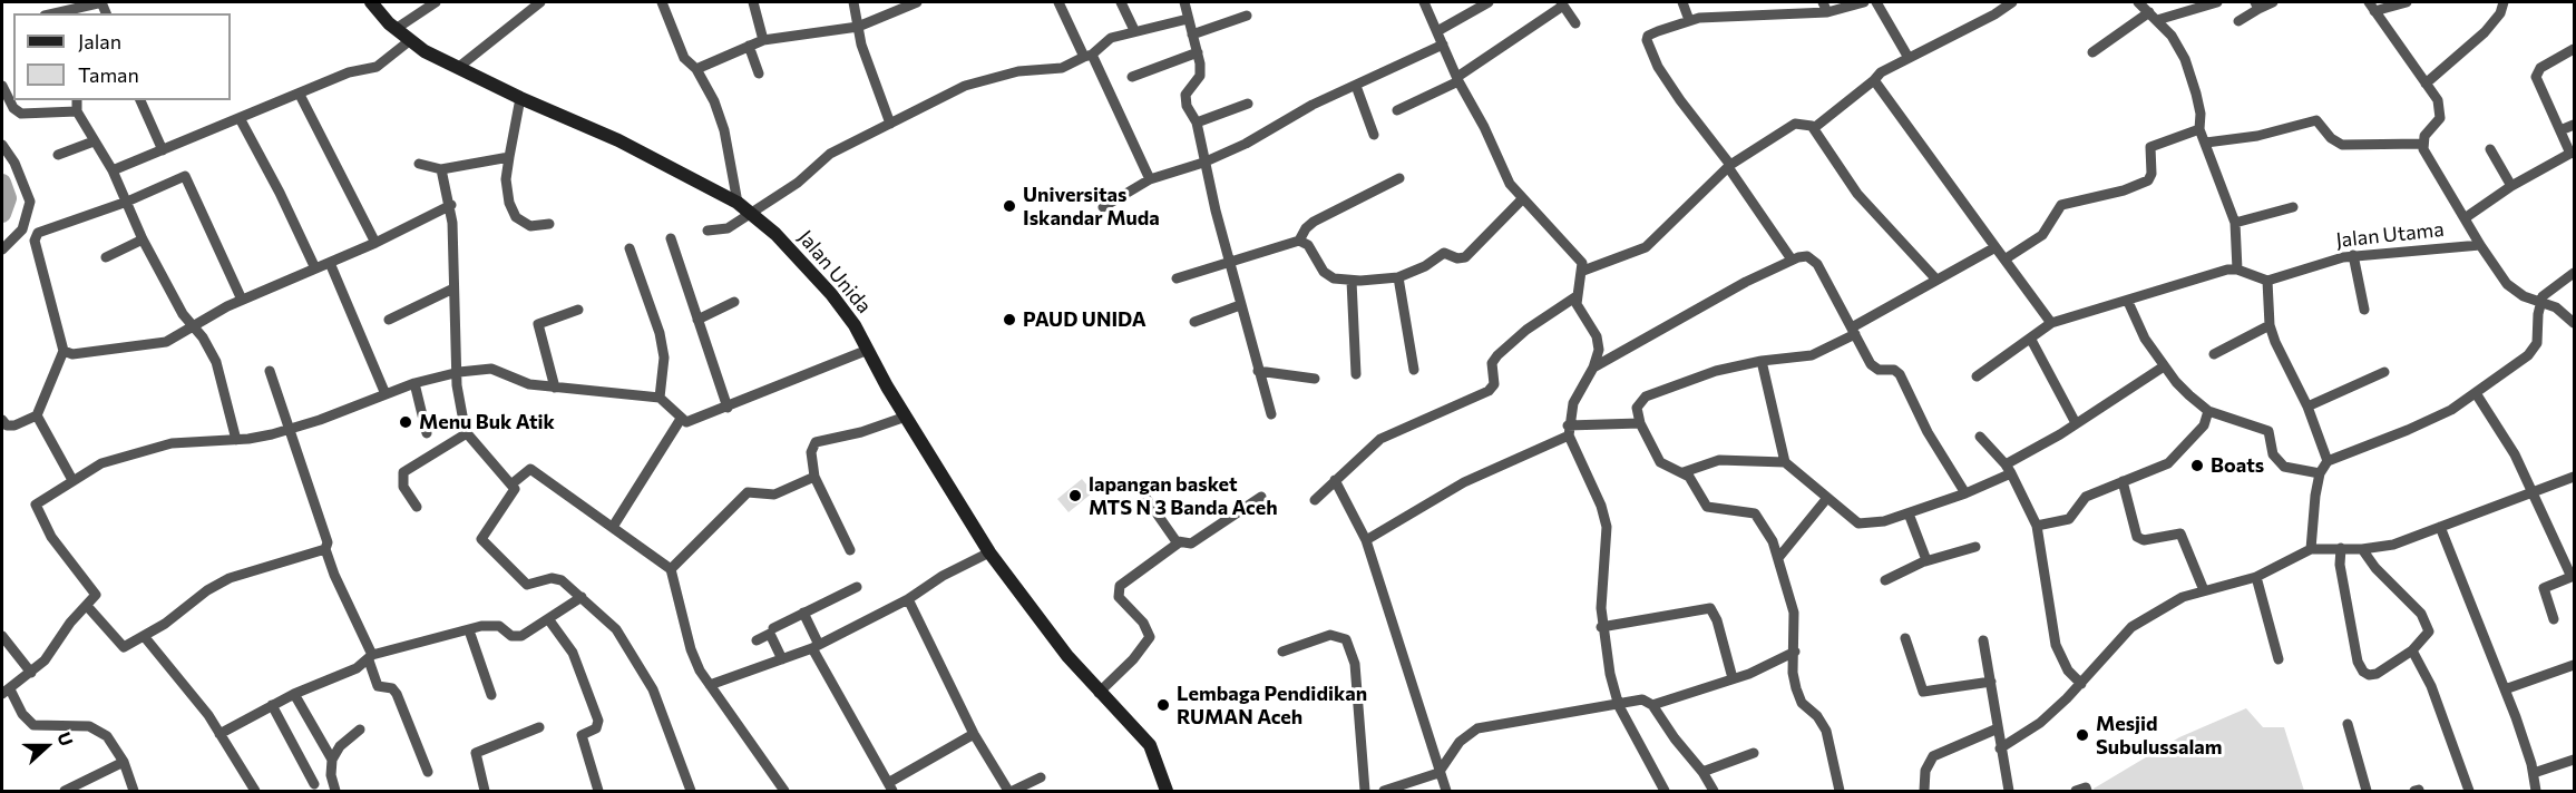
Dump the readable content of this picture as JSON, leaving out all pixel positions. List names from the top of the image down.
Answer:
{
  "streets": {
    "street": ["Jalan Utama", "Jalan Unida"]
  },
  "places": [
    "Universitas Iskandar Muda",
    "PAUD UNIDA",
    "Menu Buk Atik",
    "Boats",
    "lapangan basket MTS N 3 Banda Aceh",
    "Lembaga Pendidikan RUMAN Aceh",
    "Mesjid Subulussalam"
  ],
  "legend": ["Jalan", "Taman"],
  "north": "right"
}
